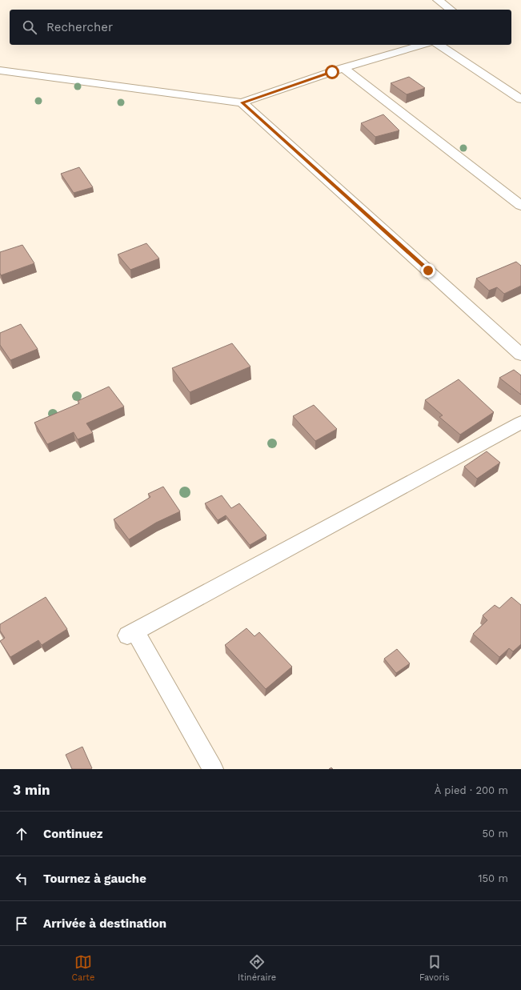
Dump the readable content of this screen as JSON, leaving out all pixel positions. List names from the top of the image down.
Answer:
{
  "page": {
    "search": "Rechercher",
    "heading": ["3 min", "À pied · 200 m"],
    "list": [
      ["Continuez", "50 m"],
      ["Tournez à gauche", "150 m"],
      "Arrivée à destination"
    ],
    "nav": ["Carte", "Itinéraire", "Favoris"]
  }
}
